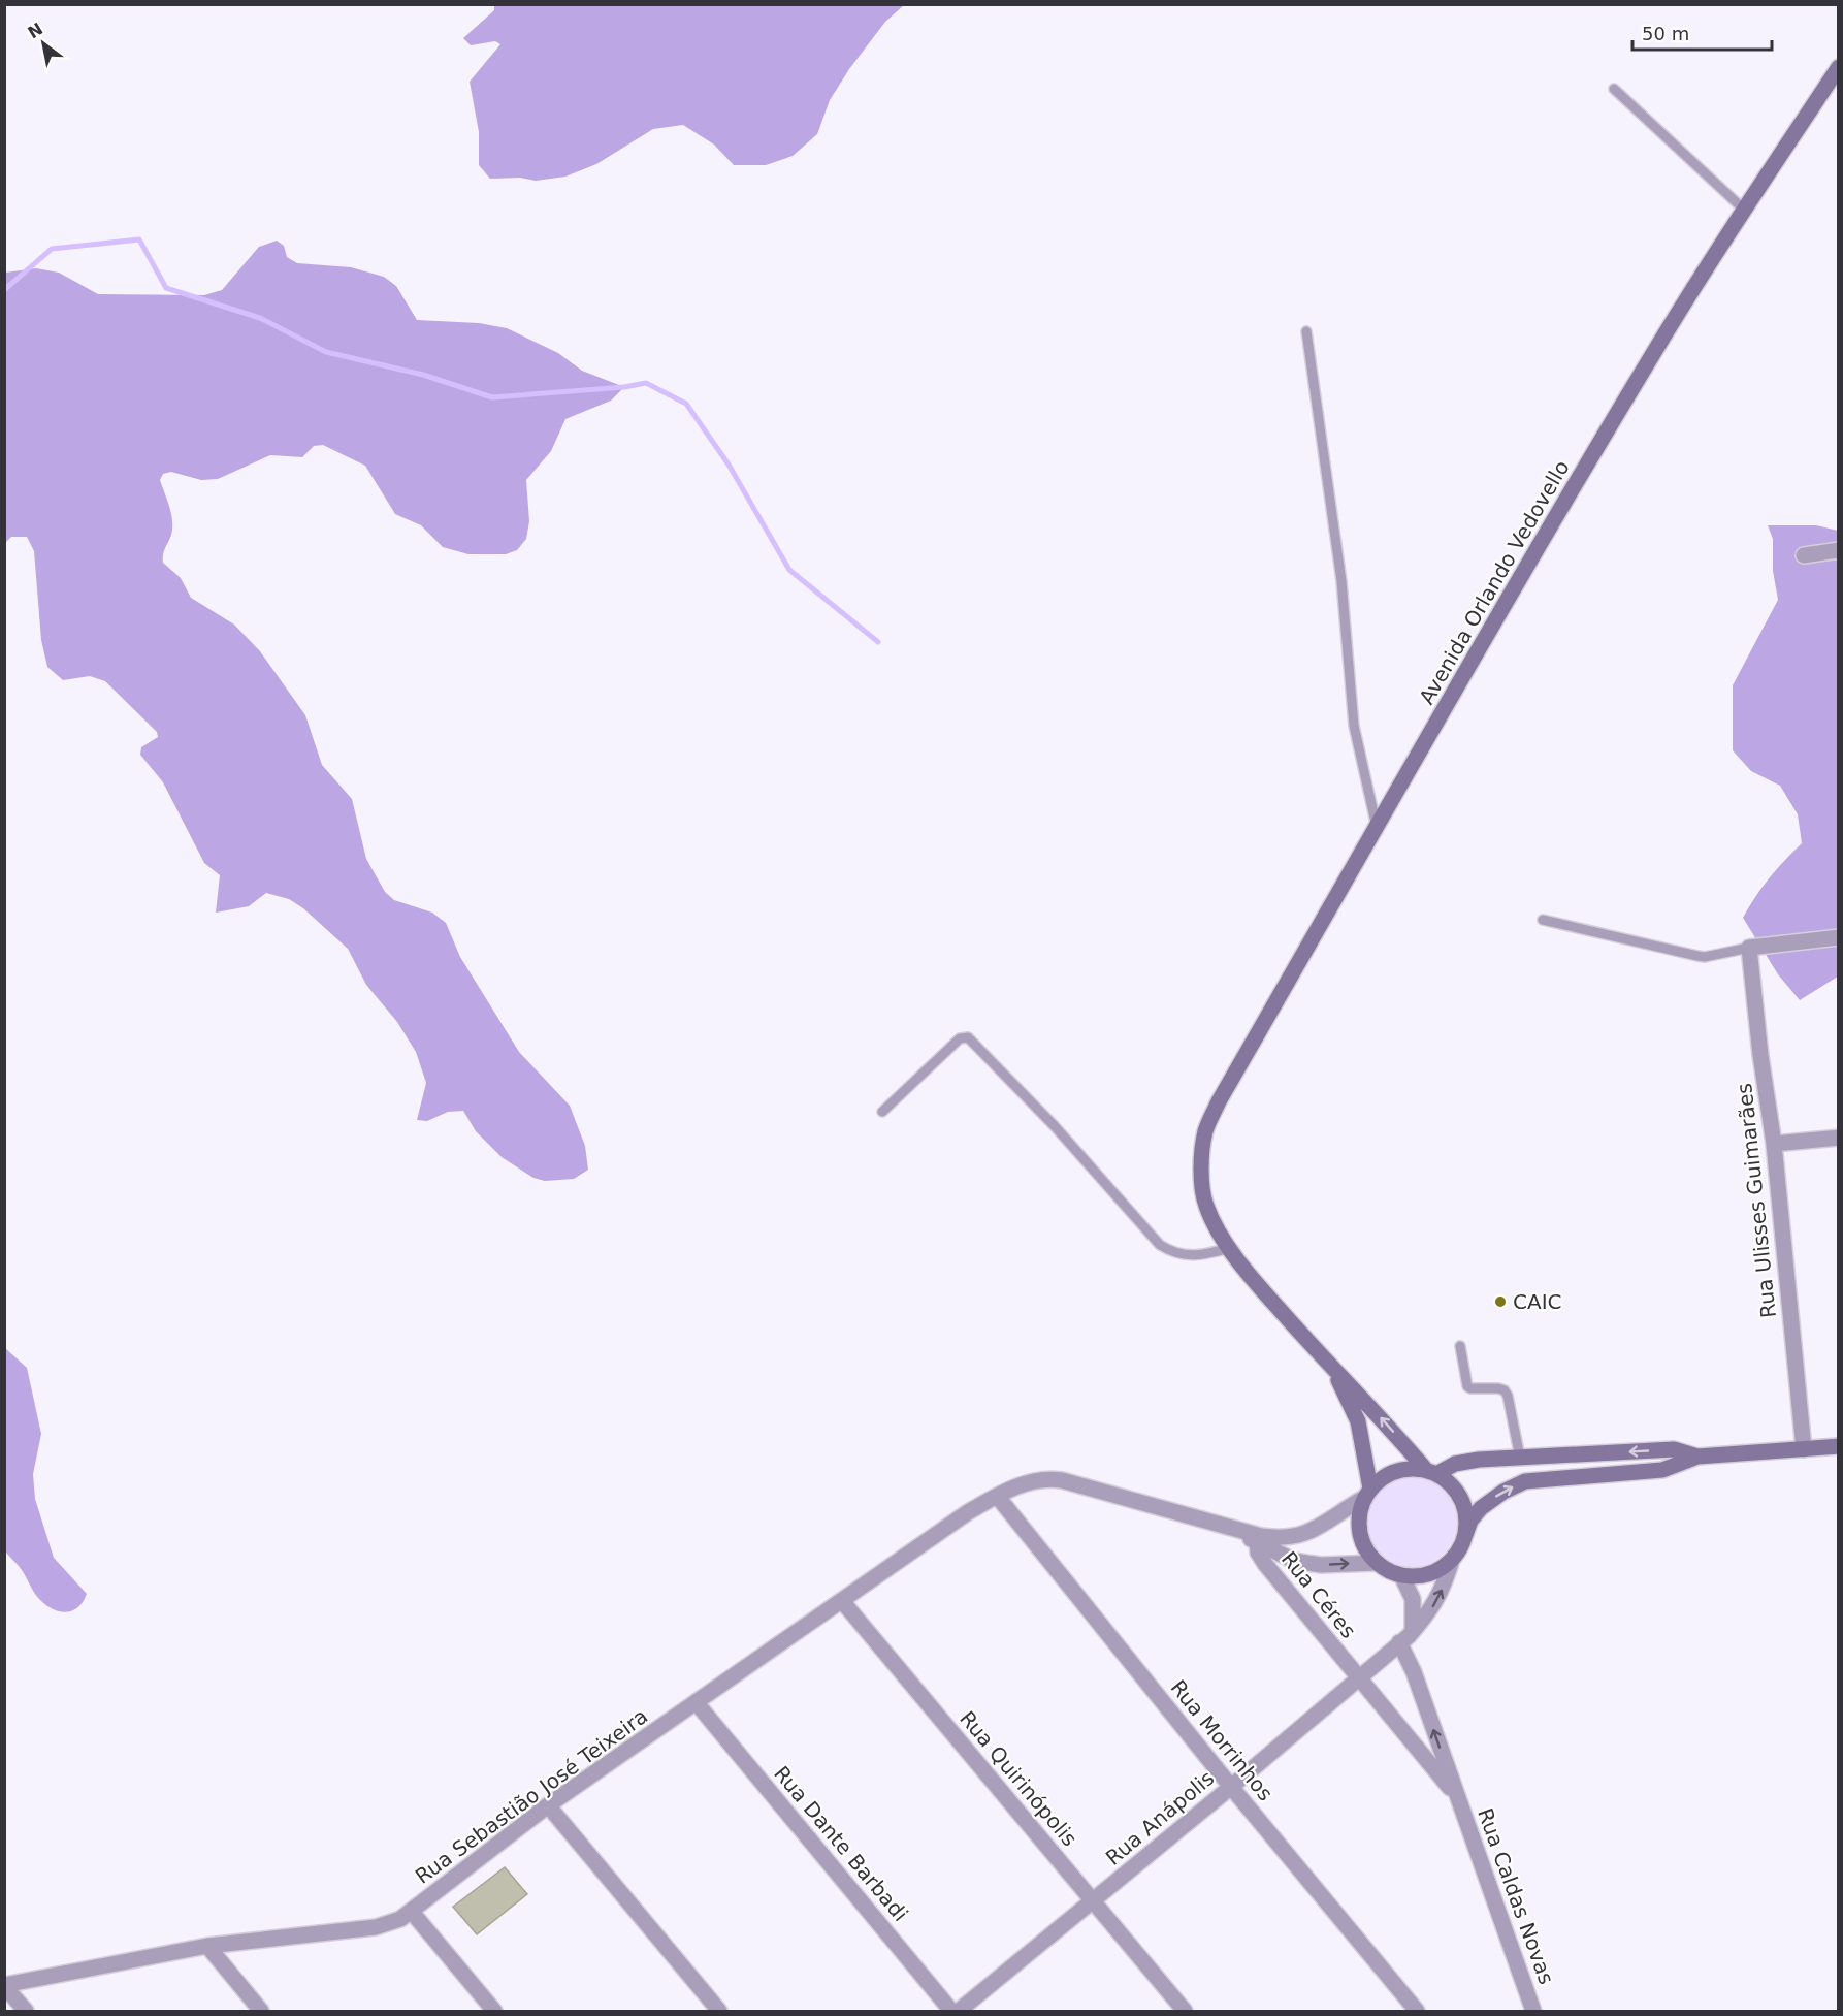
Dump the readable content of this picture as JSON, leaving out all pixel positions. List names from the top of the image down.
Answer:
{
  "streets": {
    "street": [
      "Avenida Orlando Vedovello",
      "Rua Ulisses Guimarães",
      "Rua Céres",
      "Rua Morrinhos",
      "Rua Quirinópolis",
      "Rua Sebastião José Teixeira",
      "Rua Anápolis",
      "Rua Dante Barbadi",
      "Rua Caldas Novas"
    ]
  },
  "crossings": [
    ["Rua Céres", "Rua Sebastião José Teixeira"],
    ["Rua Céres", "Rua Anápolis"],
    ["Rua Céres", "Rua Caldas Novas"],
    ["Rua Morrinhos", "Rua Sebastião José Teixeira"],
    ["Rua Morrinhos", "Rua Anápolis"],
    ["Rua Quirinópolis", "Rua Sebastião José Teixeira"],
    ["Rua Quirinópolis", "Rua Anápolis"],
    ["Rua Sebastião José Teixeira", "Rua Dante Barbadi"],
    ["Rua Anápolis", "Rua Caldas Novas"]
  ],
  "places": ["CAIC"],
  "scale_bar": "50 m",
  "north": "top left"
}
